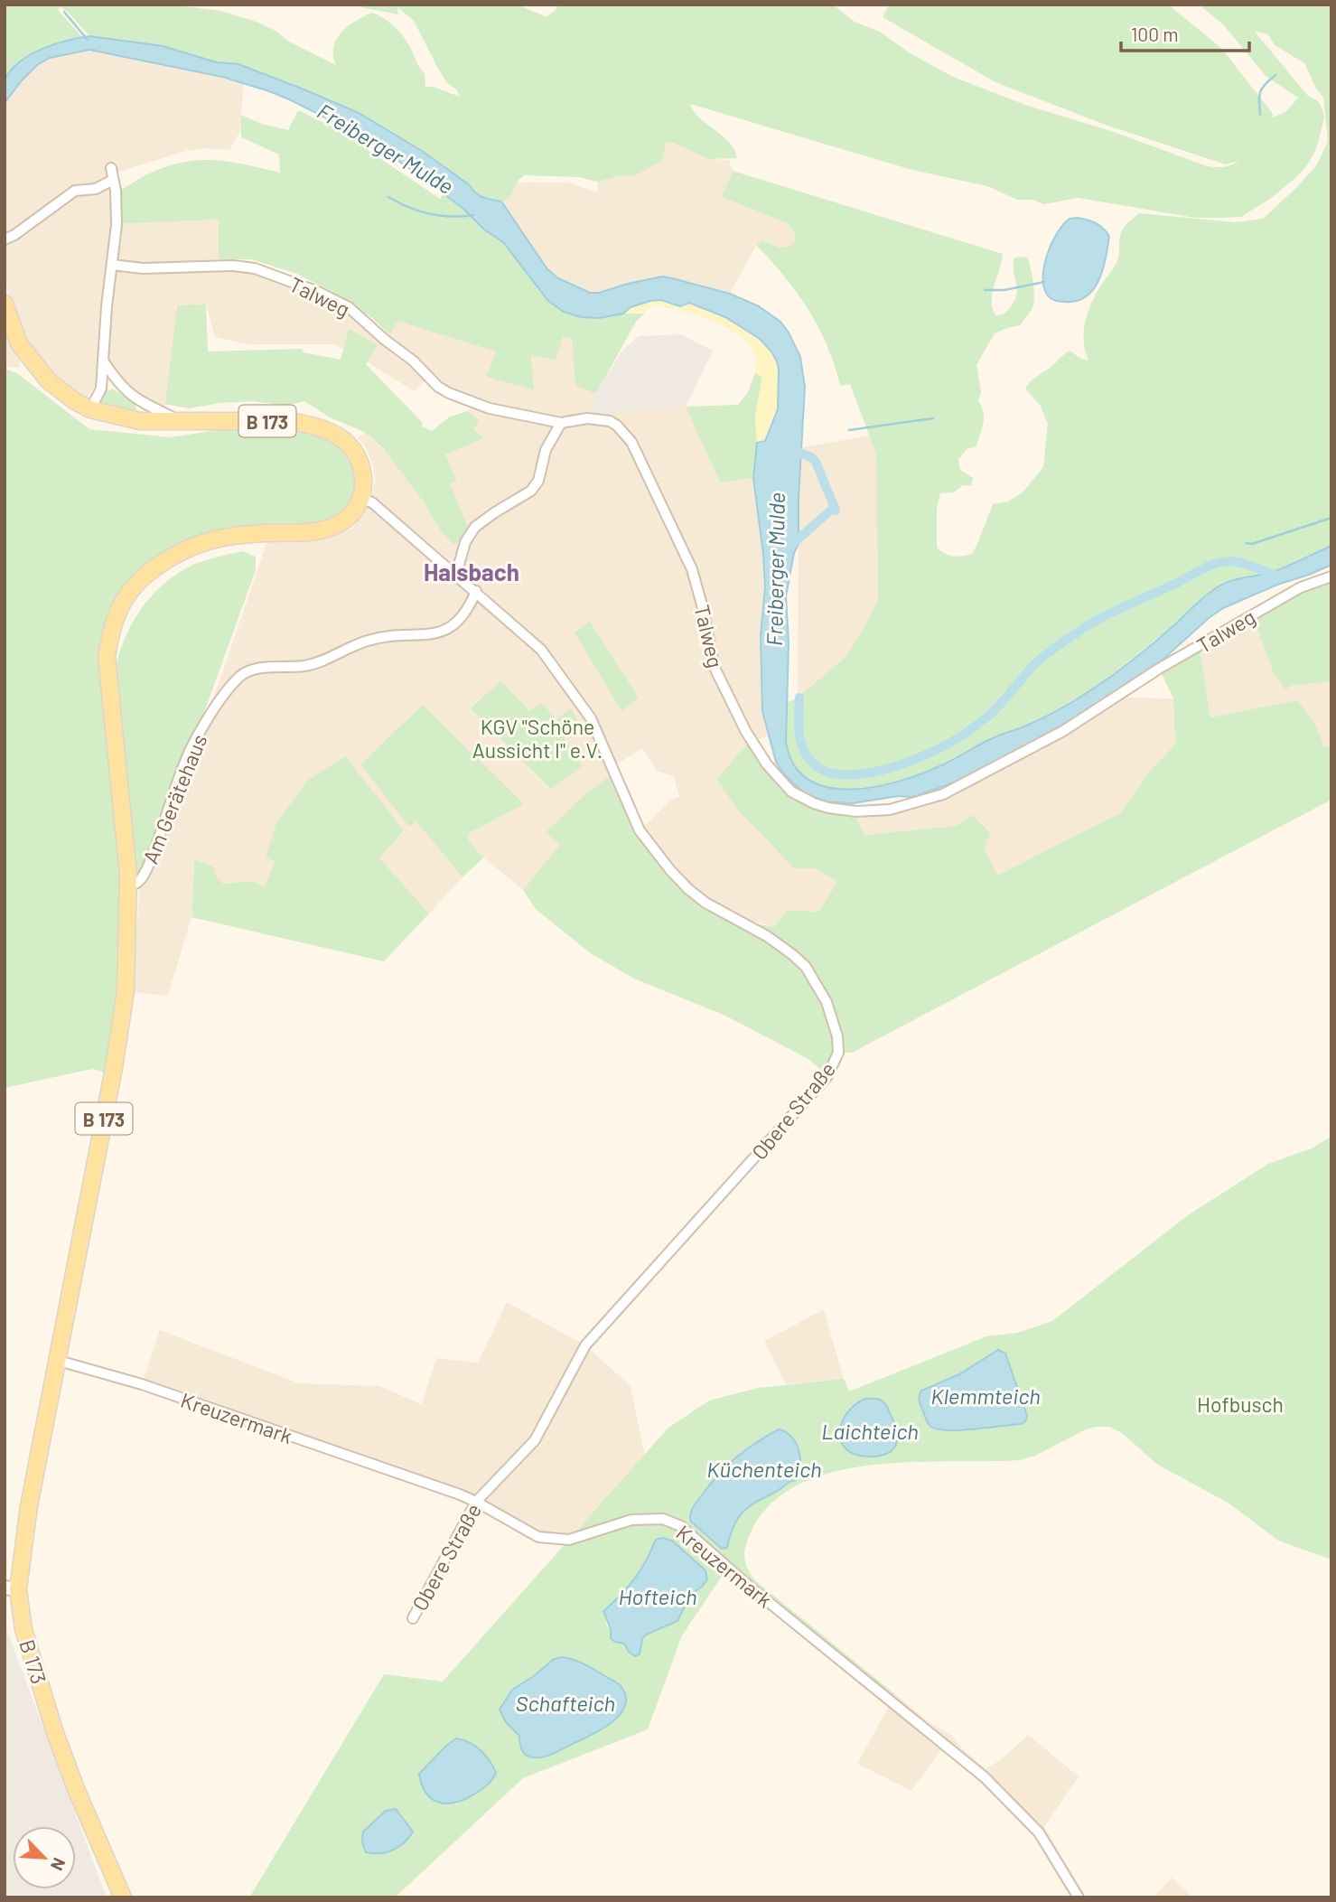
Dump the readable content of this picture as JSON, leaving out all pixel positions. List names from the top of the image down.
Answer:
{
  "streets": {
    "main road": ["B 173"],
    "street": [
      "Talweg",
      "Am Gerätehaus",
      "Obere Straße",
      "Kreuzermark"
    ]
  },
  "crossings": [
    ["B 173", "Am Gerätehaus"],
    ["B 173", "Obere Straße"],
    ["B 173", "Kreuzermark"],
    ["Am Gerätehaus", "Obere Straße"],
    ["Obere Straße", "Kreuzermark"]
  ],
  "districts": ["Halsbach"],
  "water": [
    "Freiberger Mulde",
    "Klemmteich",
    "Laichteich",
    "Küchenteich",
    "Hofteich",
    "Schafteich"
  ],
  "parks": ["KGV \"Schöne Aussicht I\" e.V.", "Hofbusch"],
  "scale_bar": "100 m",
  "north": "bottom right"
}
